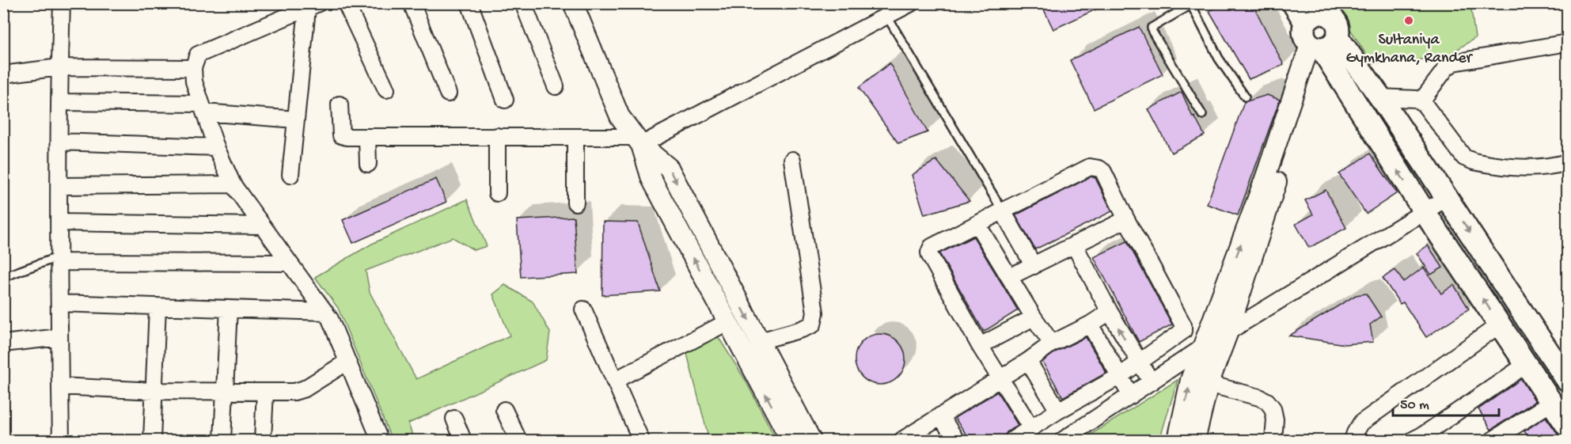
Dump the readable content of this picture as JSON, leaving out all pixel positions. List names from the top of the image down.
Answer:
{
  "places": ["Sultaniya Gymkhana, Rander"],
  "scale_bar": "50 m"
}
